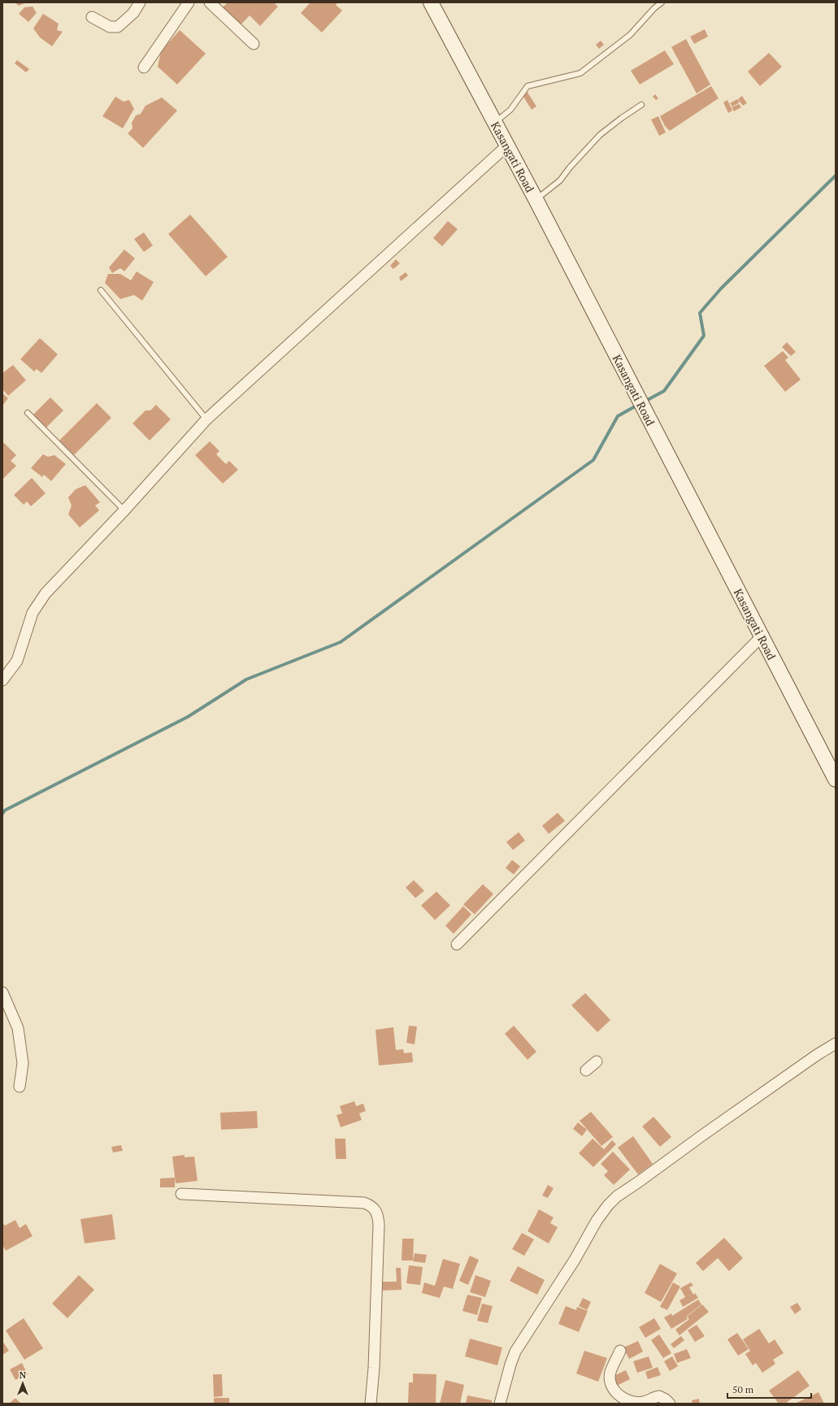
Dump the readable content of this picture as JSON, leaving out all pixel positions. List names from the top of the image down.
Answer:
{
  "streets": {
    "street": ["Kasangati Road"]
  },
  "scale_bar": "50 m",
  "north": "top"
}
